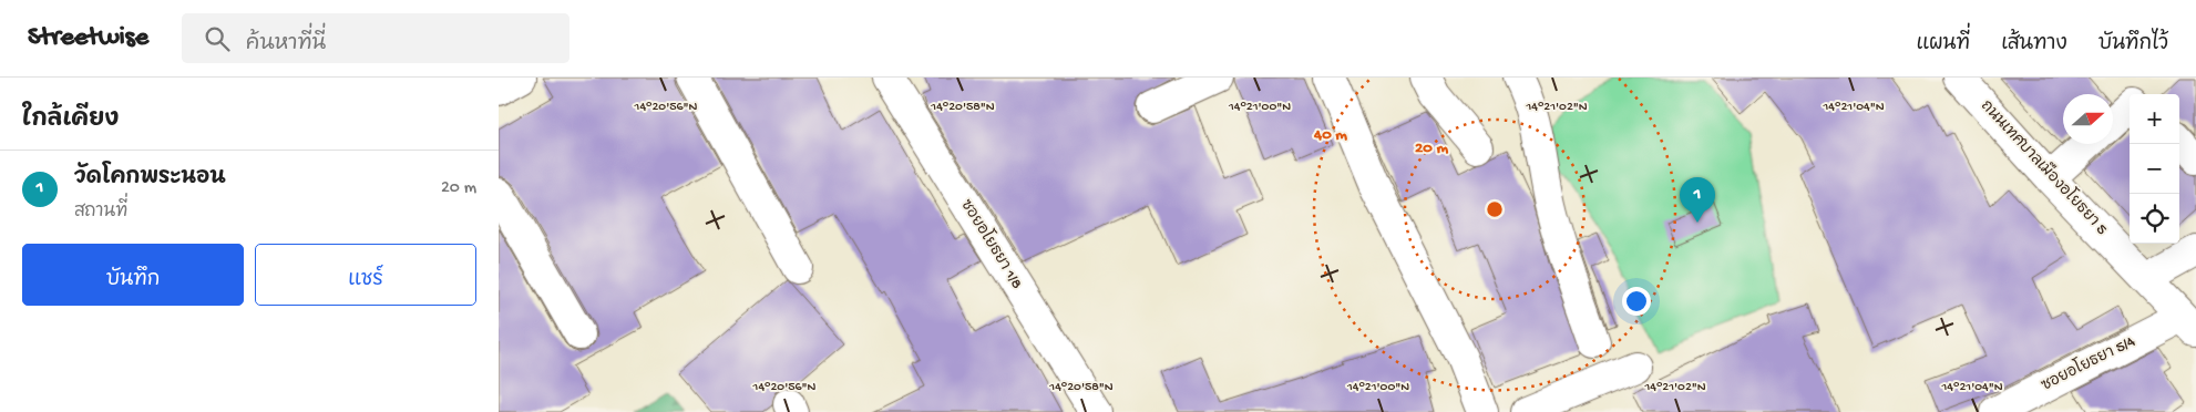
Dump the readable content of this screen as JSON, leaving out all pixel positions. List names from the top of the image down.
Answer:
{
  "streets": {
    "street": ["ถนนเทศบาลเมืองอโยธยา 5", "ซอยอโยธยา 1/8", "ซอยอโยธยา 5/4"]
  },
  "crossings": [
    ["ถนนเทศบาลเมืองอโยธยา 5", "ซอยอโยธยา 5/4"]
  ],
  "north": "right",
  "page": {
    "header": "Streetwise",
    "search": "ค้นหาที่นี่",
    "nav": ["แผนที่", "เส้นทาง", "บันทึกไว้"],
    "heading": "ใกล้เคียง",
    "map_buttons": ["+", "−"],
    "list": [
      {
        "mark": "1",
        "name": "วัดโคกพระนอน",
        "note": "สถานที่",
        "value": "20 m"
      }
    ],
    "pins": "1",
    "buttons": ["บันทึก", "แชร์"]
  },
  "coordinates": [
    "14°20'56\"N",
    "14°20'58\"N",
    "14°21'00\"N",
    "14°21'02\"N",
    "14°21'04\"N"
  ],
  "rings": ["40 m", "20 m"]
}
